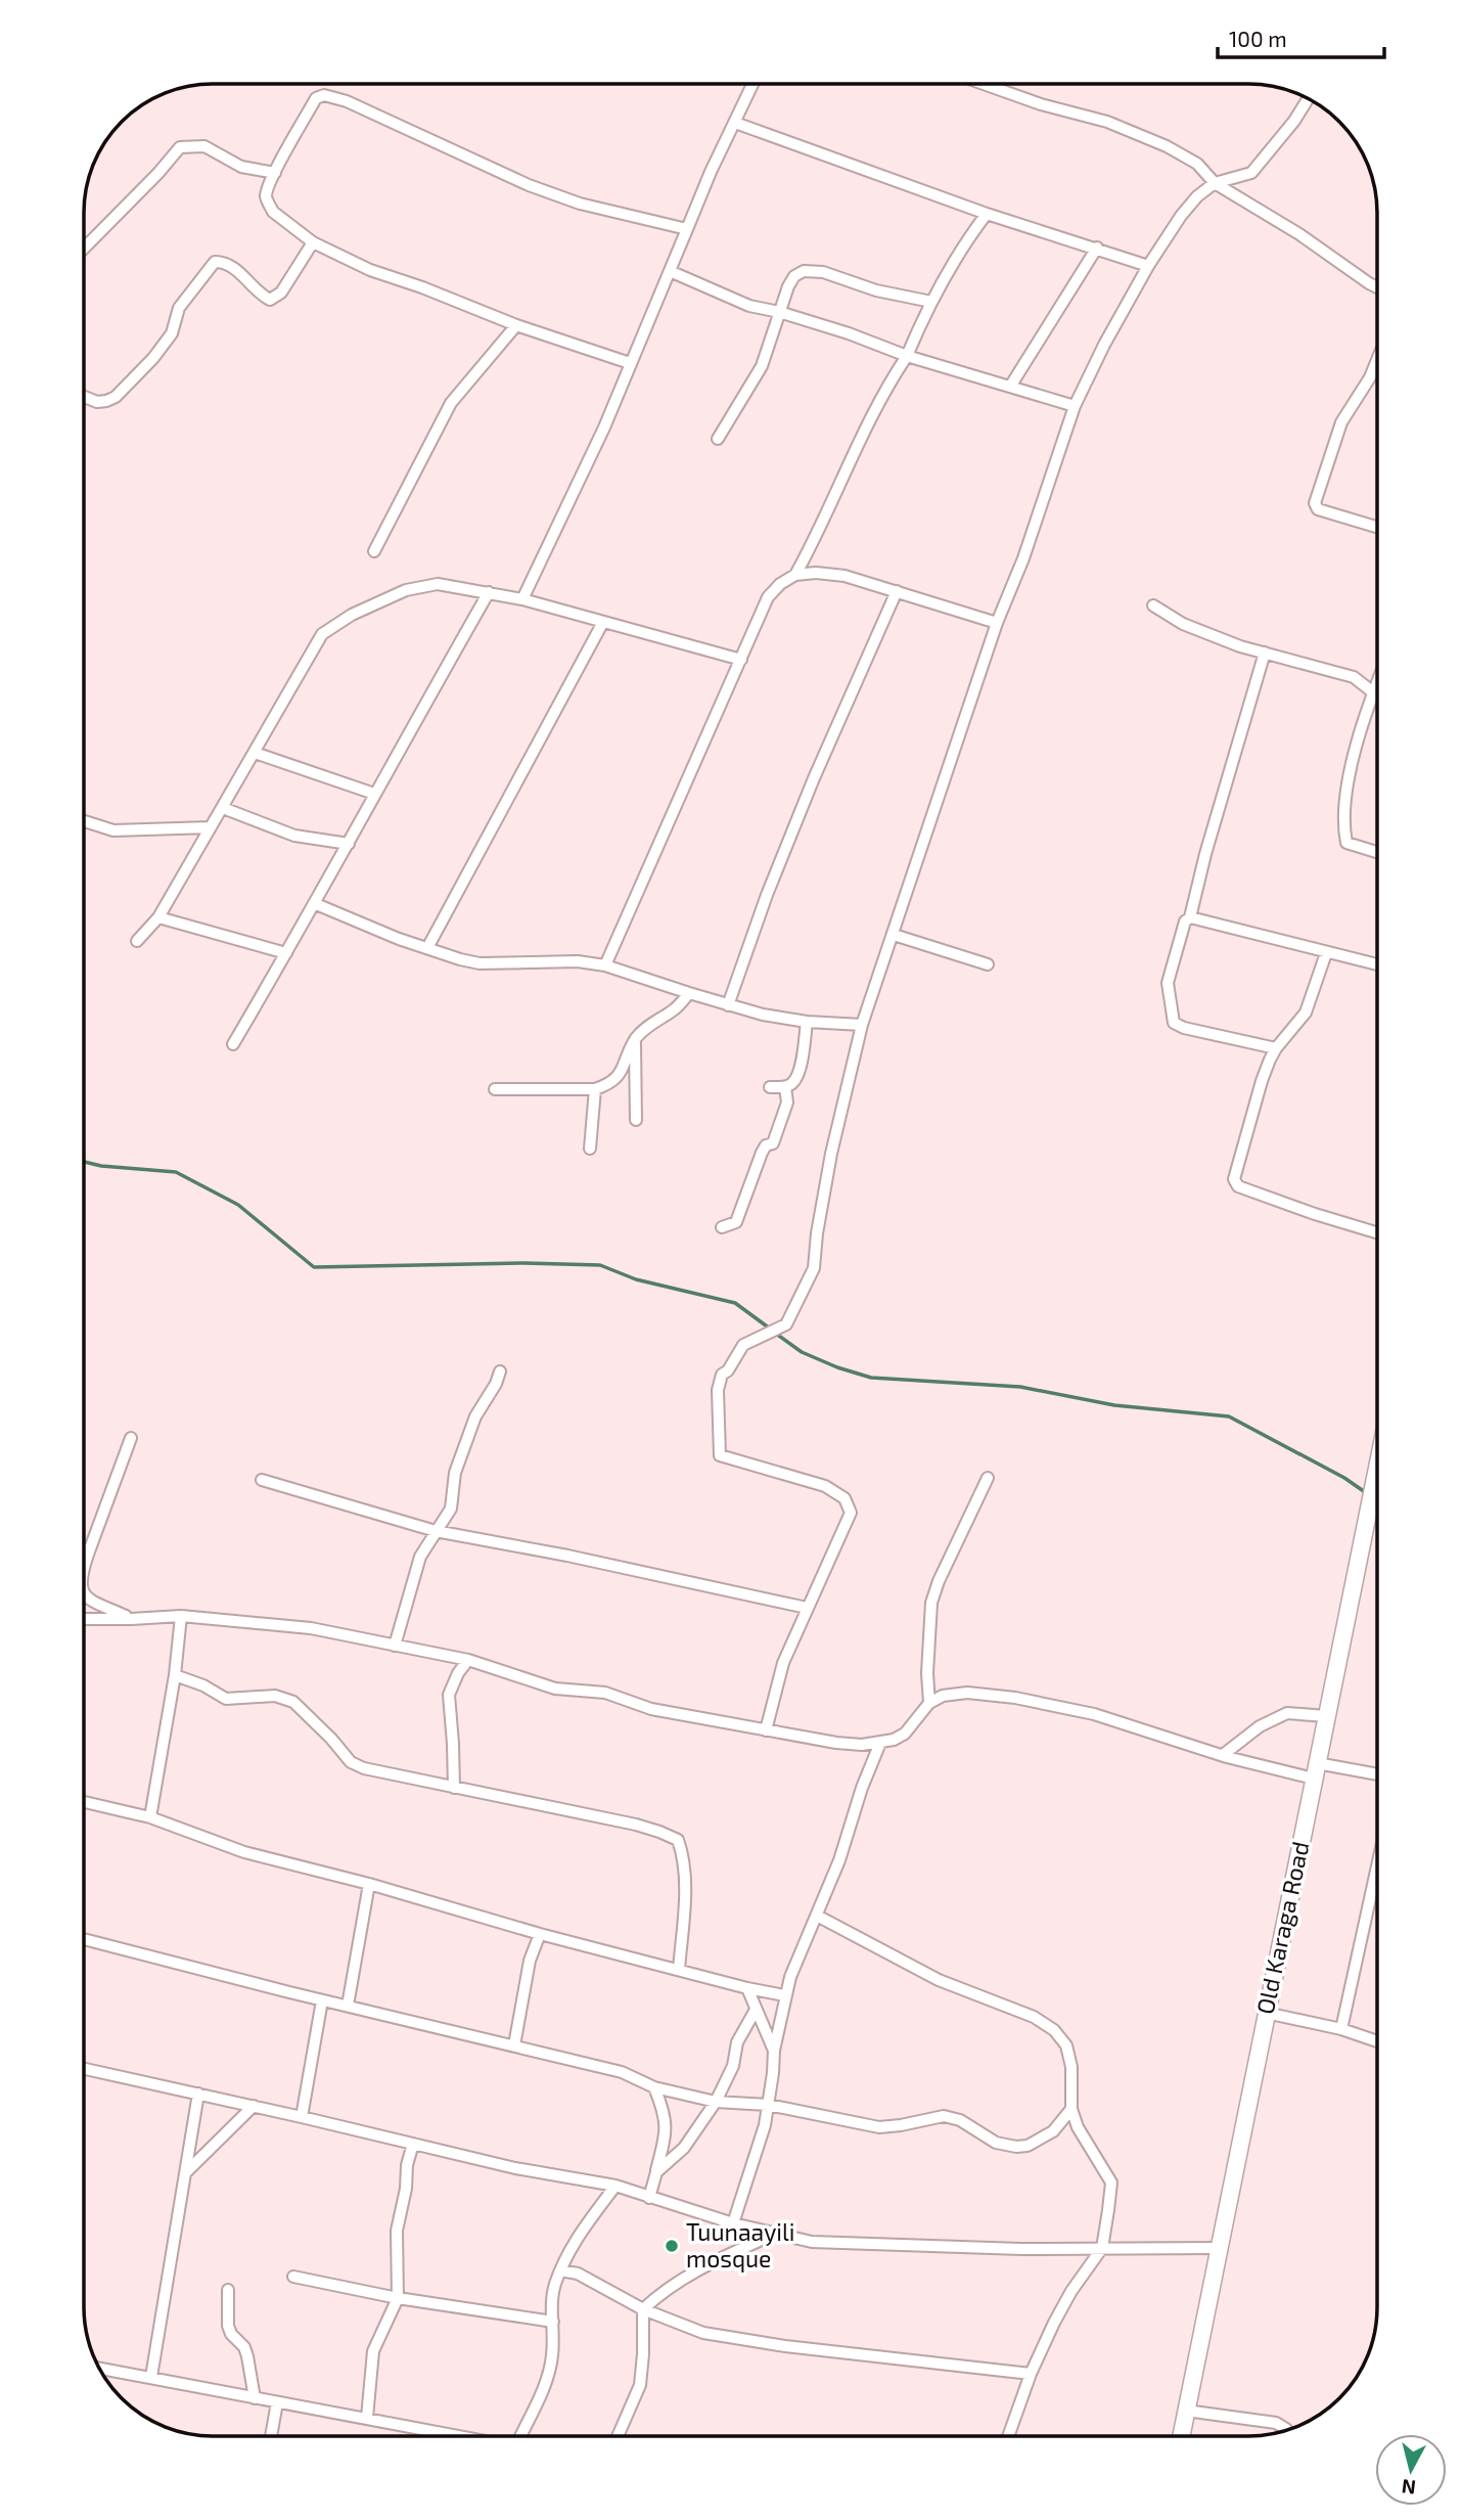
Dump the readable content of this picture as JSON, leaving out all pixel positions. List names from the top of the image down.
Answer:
{
  "streets": {
    "street": ["Old Karaga Road"]
  },
  "places": ["Tuunaayili mosque"],
  "scale_bar": "100 m",
  "north": "bottom"
}
